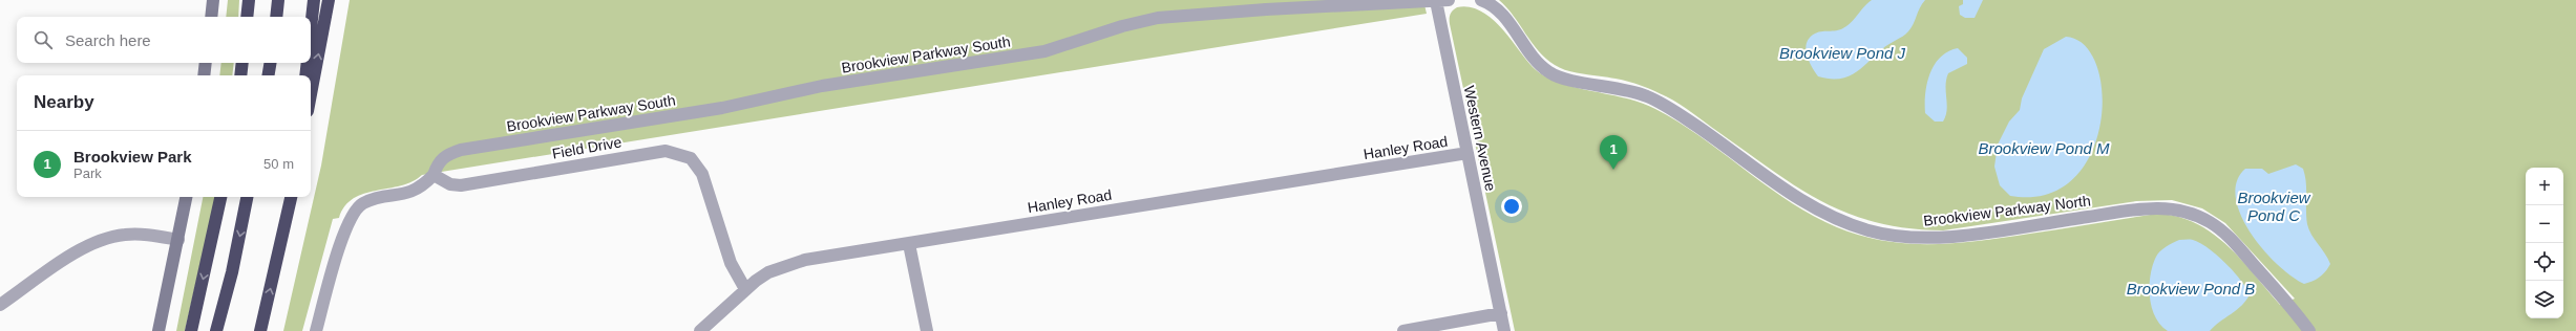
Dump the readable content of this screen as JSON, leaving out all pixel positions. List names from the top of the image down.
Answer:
{
  "streets": {
    "street": [
      "Brookview Parkway South",
      "Western Avenue",
      "Field Drive",
      "Hanley Road",
      "Brookview Parkway North"
    ]
  },
  "crossings": [
    ["Brookview Parkway South", "Western Avenue"],
    ["Brookview Parkway South", "Field Drive"],
    ["Western Avenue", "Hanley Road"],
    ["Field Drive", "Hanley Road"]
  ],
  "water": [
    "Brookview Pond J",
    "Brookview Pond M",
    "Brookview Pond C",
    "Brookview Pond B"
  ],
  "page": {
    "search": "Search here",
    "heading": "Nearby",
    "list": [
      {
        "mark": "1",
        "name": "Brookview Park",
        "note": "Park",
        "value": "50 m"
      }
    ],
    "pins": "1",
    "map_buttons": ["+", "−"]
  }
}
